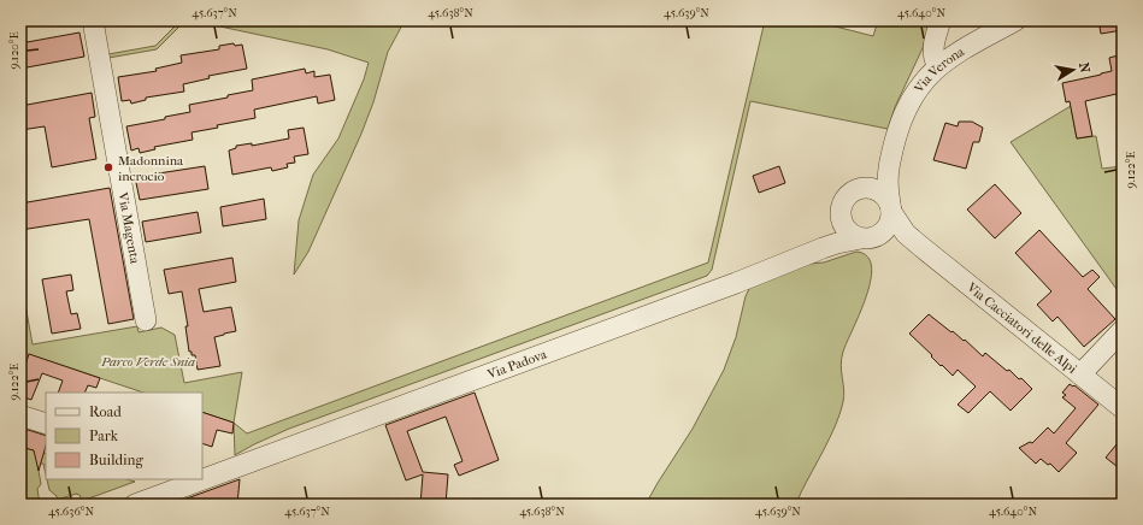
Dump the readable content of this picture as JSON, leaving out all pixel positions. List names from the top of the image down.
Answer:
{
  "streets": {
    "street": [
      "Via Verona",
      "Via Magenta",
      "Via Cacciatori delle Alpi",
      "Via Padova"
    ]
  },
  "crossings": [
    ["Via Verona", "Via Cacciatori delle Alpi"],
    ["Via Verona", "Via Padova"],
    ["Via Cacciatori delle Alpi", "Via Padova"]
  ],
  "parks": ["Parco Verde Snia"],
  "places": ["Madonnina incrocio"],
  "legend": ["Road", "Park", "Building"],
  "north": "right",
  "coordinates": [
    "45.637°N",
    "45.638°N",
    "45.639°N",
    "45.640°N",
    "9.120°E",
    "9.122°E",
    "45.636°N"
  ]
}
